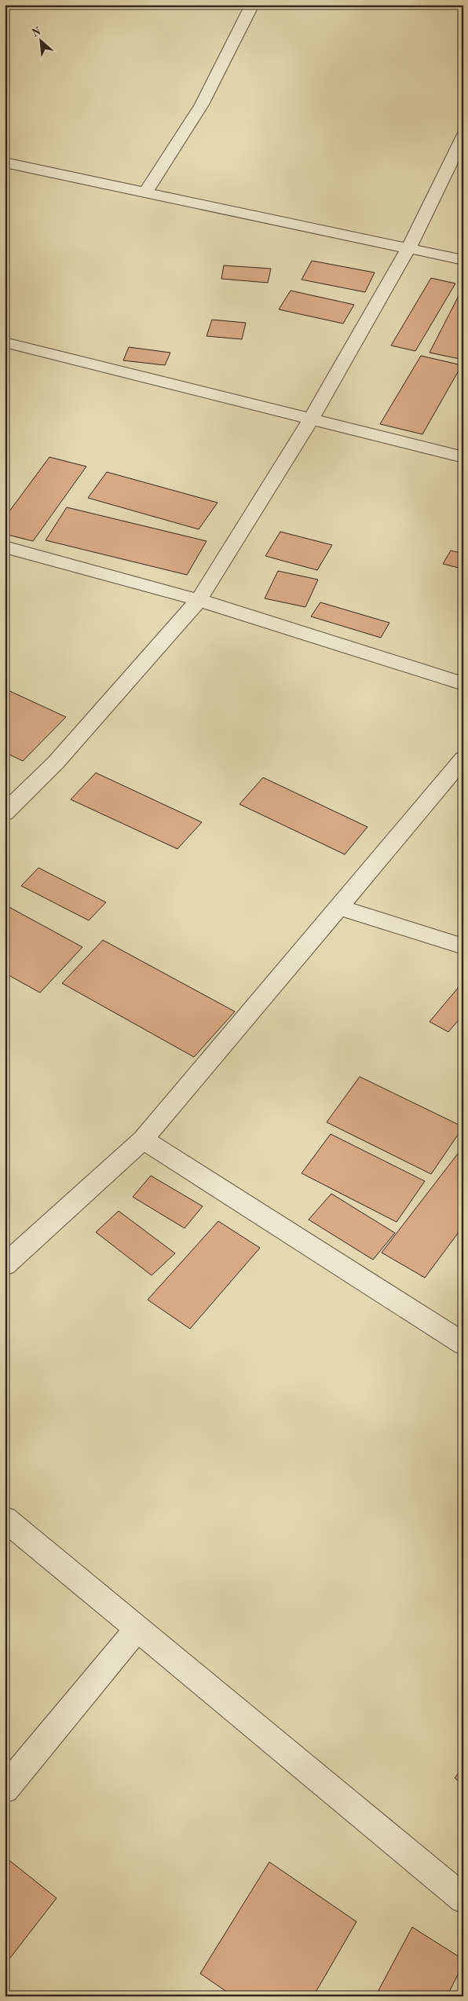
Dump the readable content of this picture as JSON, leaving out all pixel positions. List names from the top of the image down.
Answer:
{
  "north": "top left"
}
